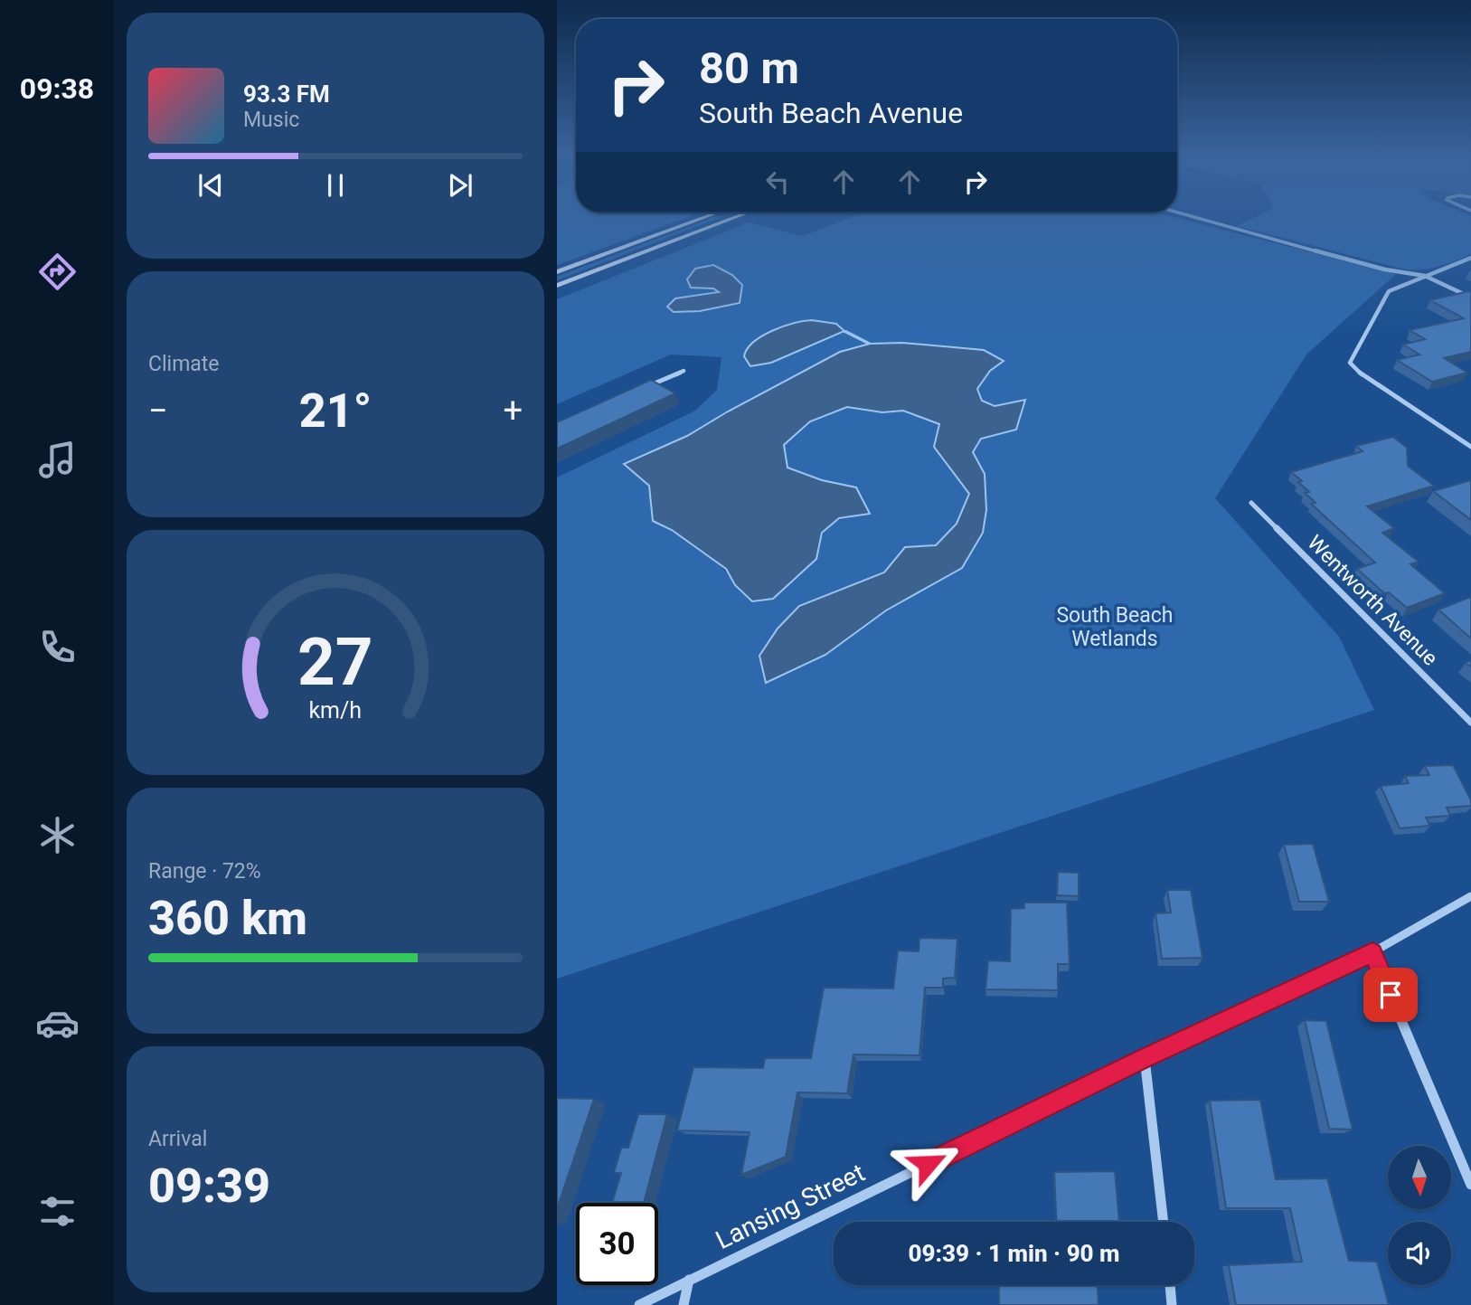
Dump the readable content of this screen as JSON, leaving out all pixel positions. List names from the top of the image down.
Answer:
{
  "streets": {
    "street": ["Wentworth Avenue", "Lansing Street"]
  },
  "parks": ["South Beach Wetlands"],
  "north": "bottom",
  "page": {
    "tabs": "09:38",
    "turn": ["80 m", "South Beach Avenue"],
    "song": ["93.3 FM", "Music"],
    "tile": [
      "Climate",
      ["Range · 72%", "360 km"],
      ["Arrival", "09:39"]
    ],
    "heat": ["−", "21°", "+"],
    "limit": "30",
    "trip": "09:39 · 1 min · 90 m",
    "gauge": ["27", "km/h"]
  }
}
